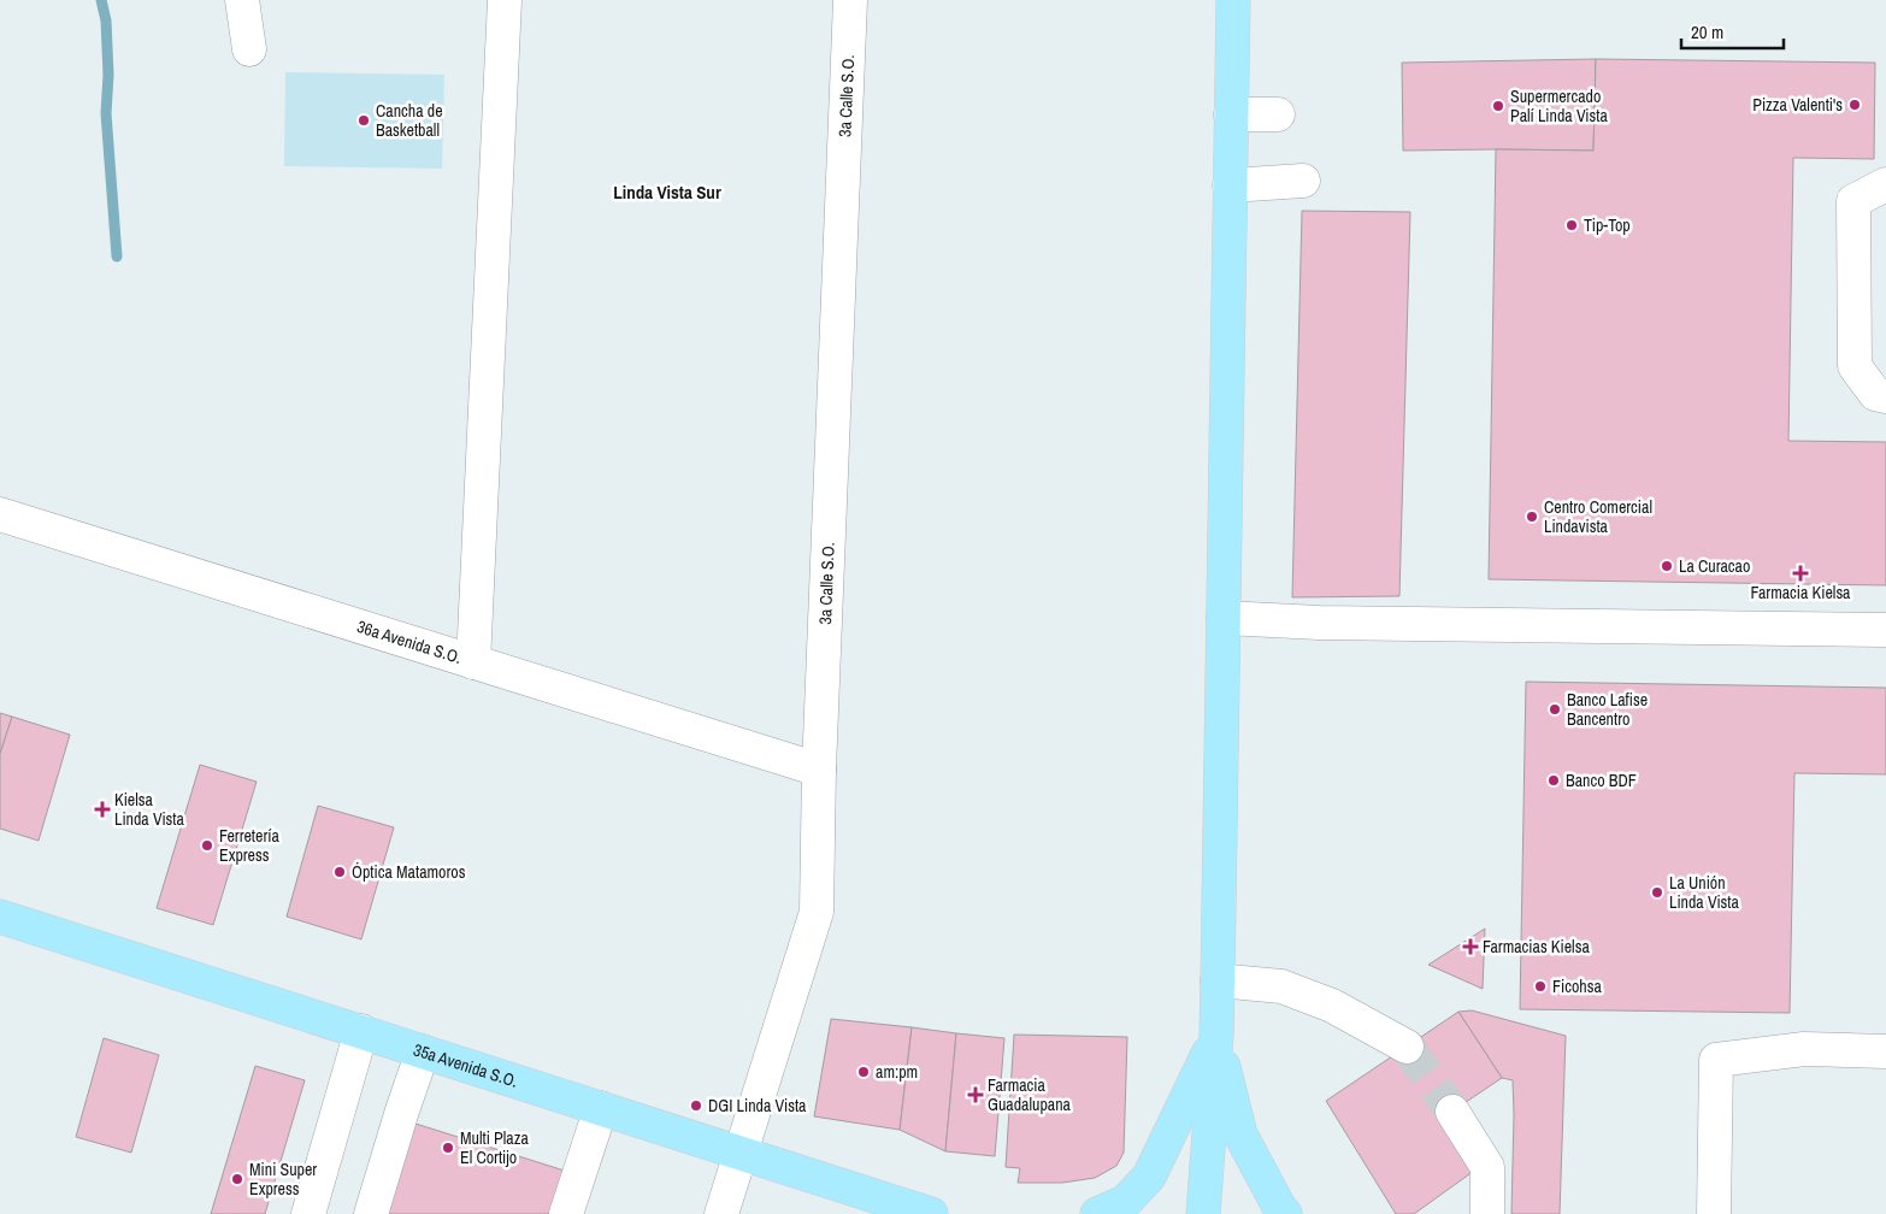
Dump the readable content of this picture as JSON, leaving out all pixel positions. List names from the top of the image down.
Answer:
{
  "streets": {
    "main road": ["35a Avenida S.O."],
    "street": ["3a Calle S.O.", "36a Avenida S.O."]
  },
  "crossings": [
    ["3a Calle S.O.", "36a Avenida S.O."],
    ["3a Calle S.O.", "35a Avenida S.O."]
  ],
  "districts": ["Linda Vista Sur"],
  "places": {
    "other": [
      "Pizza Valenti's",
      "Supermercado Palí Linda Vista",
      "Cancha de Basketball",
      "Tip-Top",
      "Centro Comercial Lindavista",
      "La Curacao",
      "Banco Lafise Bancentro",
      "Banco BDF",
      "Ferretería Express",
      "Óptica Matamoros",
      "La Unión Linda Vista",
      "Ficohsa",
      "am:pm",
      "DGI Linda Vista",
      "Multi Plaza El Cortijo",
      "Mini Super Express"
    ],
    "health": [
      "Farmacia Kielsa",
      "Kielsa Linda Vista",
      "Farmacias Kielsa",
      "Farmacia Guadalupana"
    ]
  },
  "scale_bar": "20 m"
}
